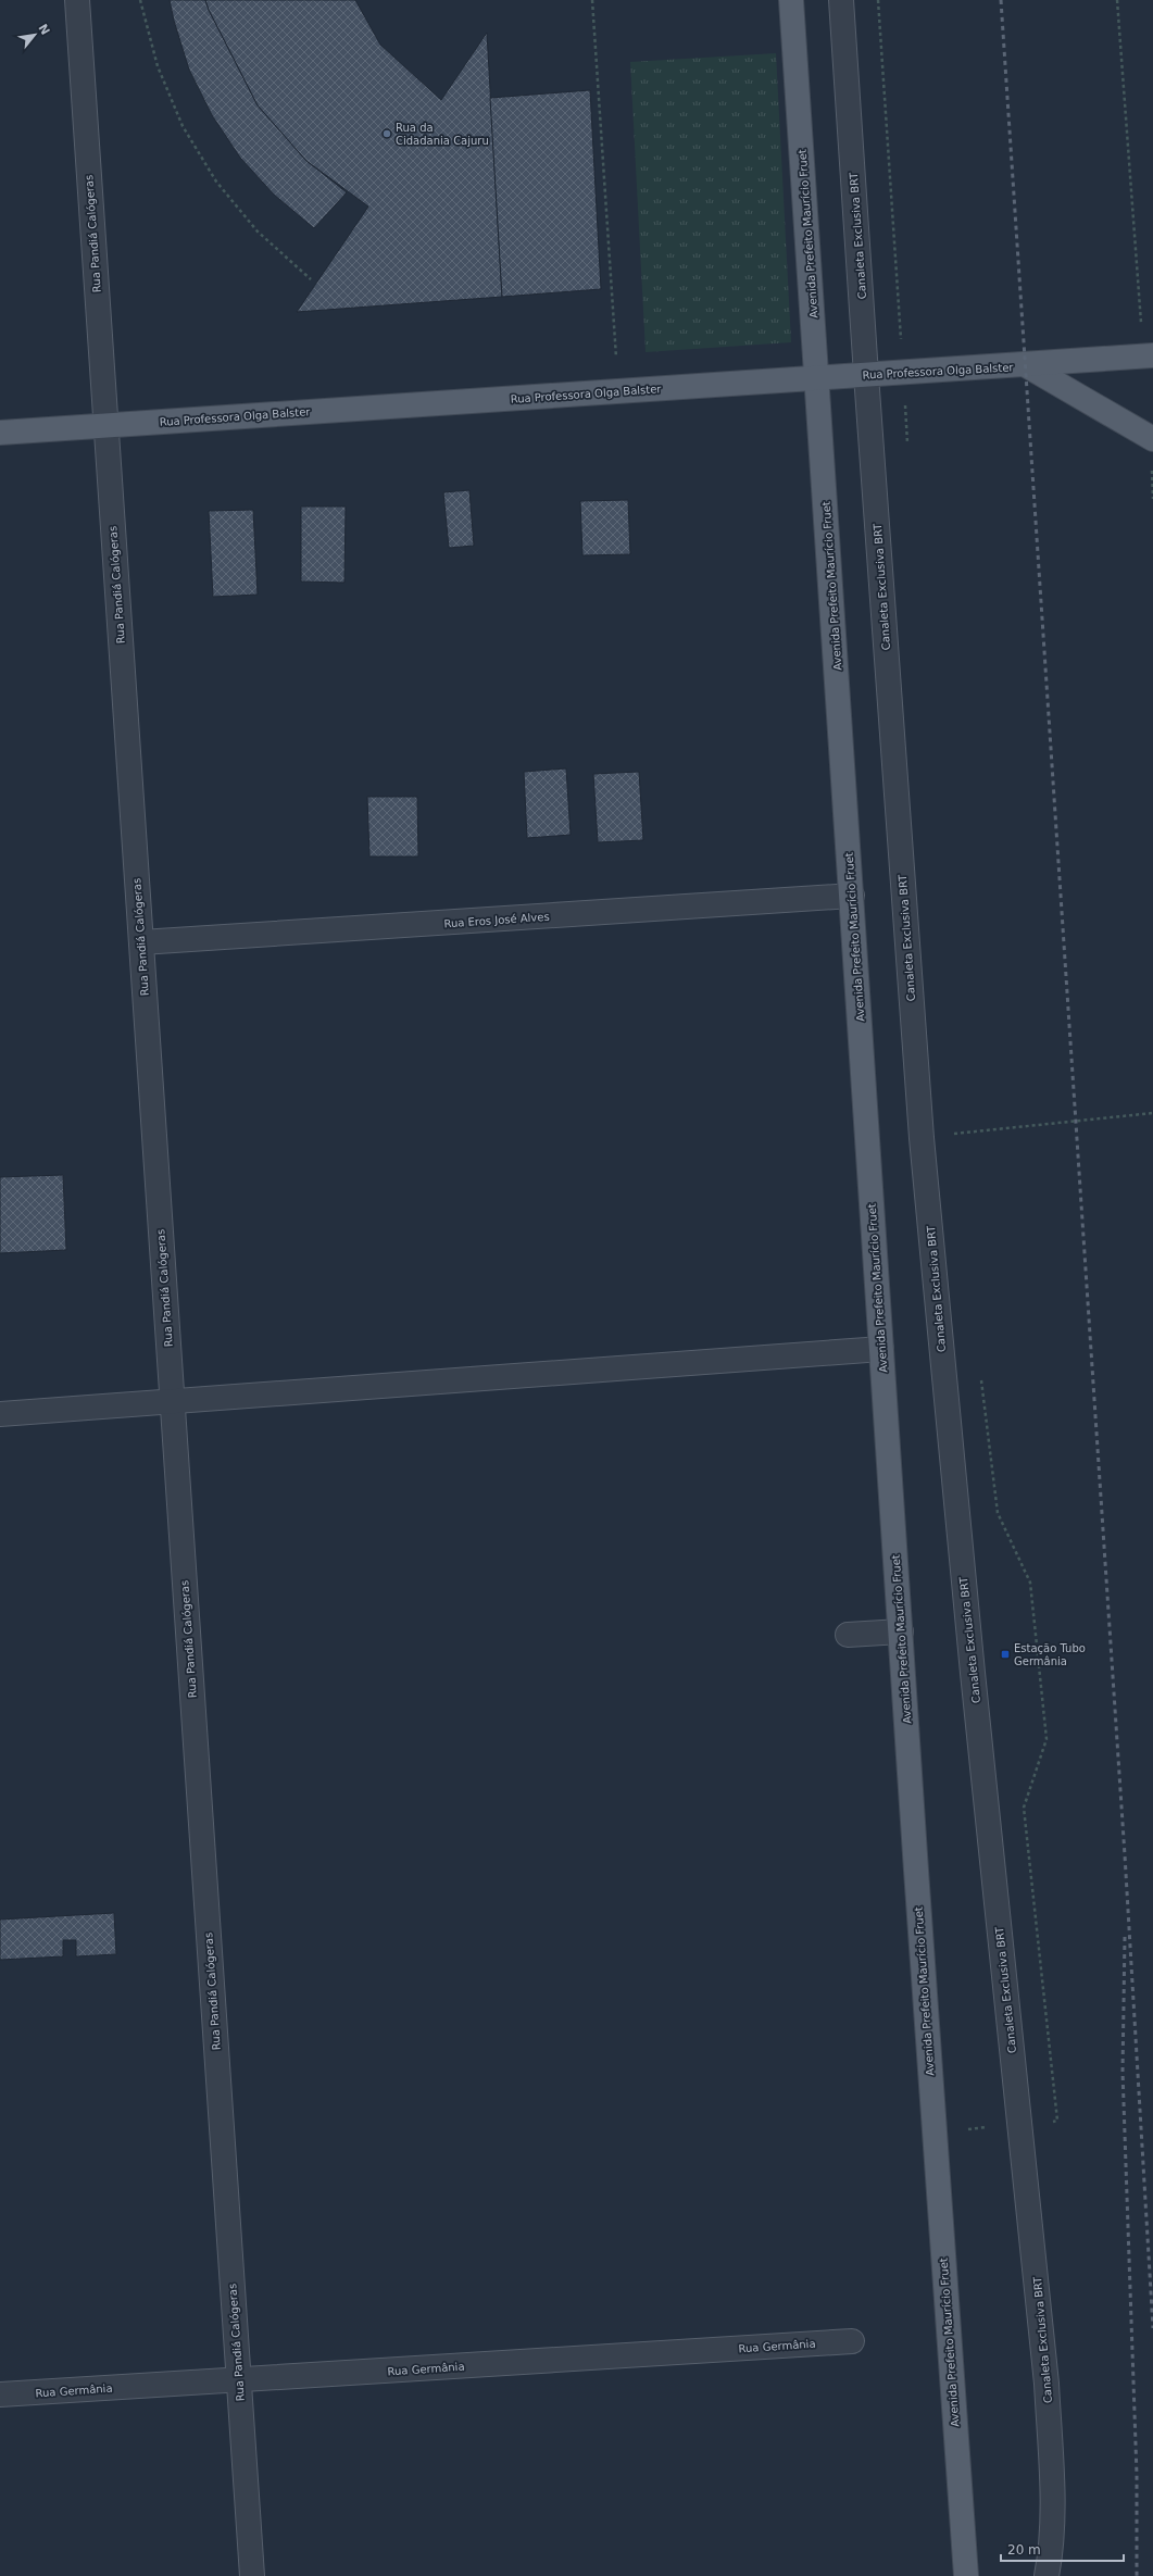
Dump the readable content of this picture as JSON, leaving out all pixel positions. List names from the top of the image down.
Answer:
{
  "streets": {
    "main road": ["Avenida Prefeito Maurício Fruet", "Rua Professora Olga Balster"],
    "street": [
      "Rua Pandiá Calógeras",
      "Canaleta Exclusiva BRT",
      "Rua Eros José Alves",
      "Rua Germânia"
    ]
  },
  "crossings": [
    ["Rua Pandiá Calógeras", "Rua Professora Olga Balster"],
    ["Rua Pandiá Calógeras", "Rua Eros José Alves"],
    ["Rua Pandiá Calógeras", "Rua Germânia"],
    ["Avenida Prefeito Maurício Fruet", "Rua Professora Olga Balster"],
    ["Avenida Prefeito Maurício Fruet", "Rua Eros José Alves"],
    ["Canaleta Exclusiva BRT", "Rua Professora Olga Balster"]
  ],
  "places": {
    "other": ["Rua da Cidadania Cajuru"],
    "transit": ["Estação Tubo Germânia"]
  },
  "scale_bar": "20 m",
  "north": "top right"
}
